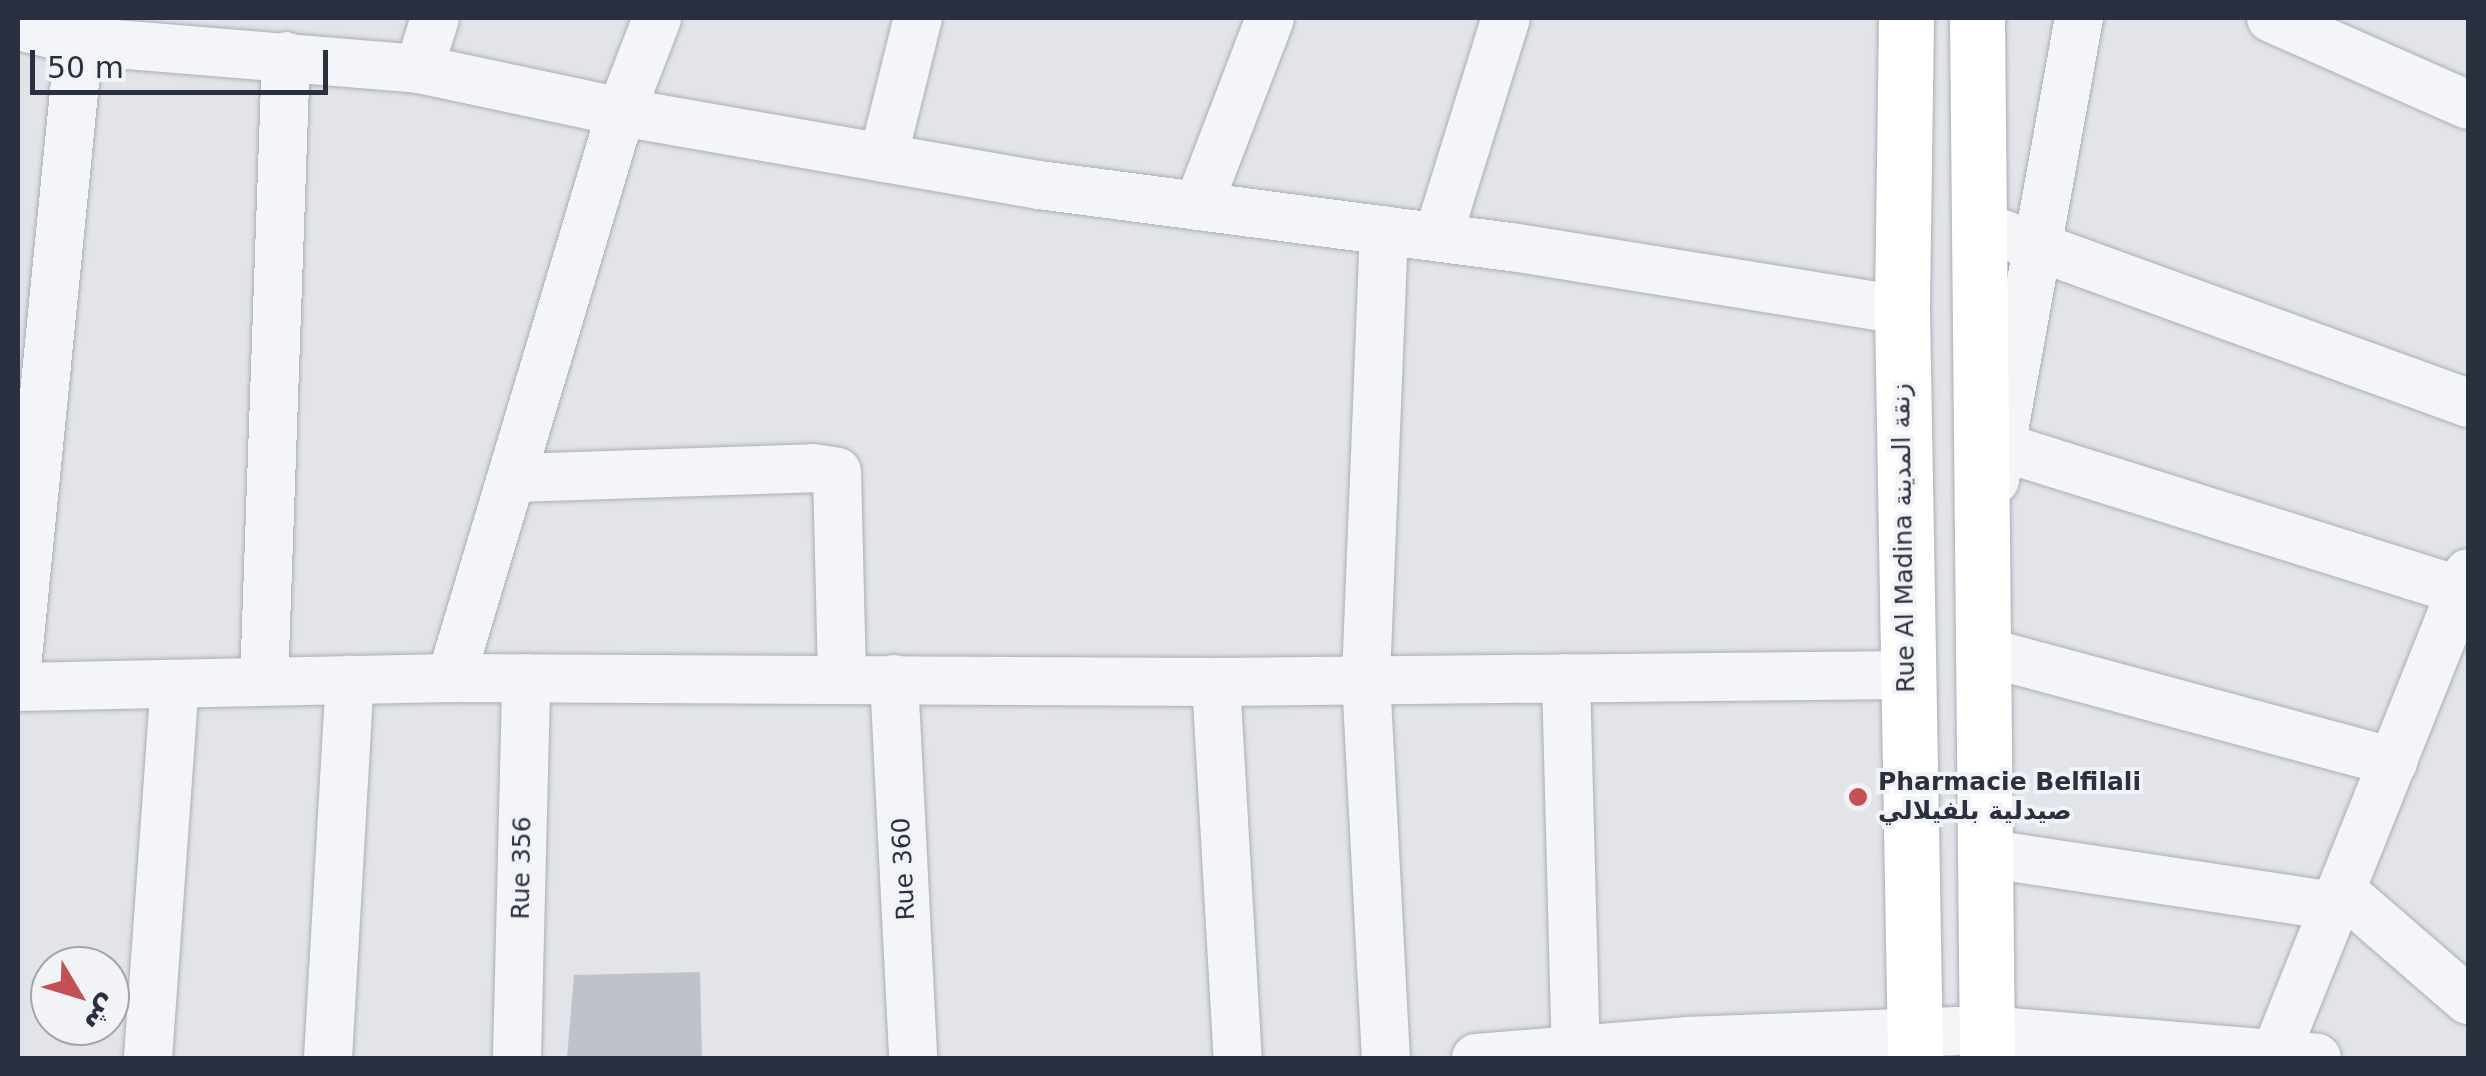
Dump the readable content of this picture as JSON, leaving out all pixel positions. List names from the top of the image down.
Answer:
{
  "streets": {
    "main road": ["Rue Al Madina زنقة المدينة"],
    "street": ["Rue 356", "Rue 360"]
  },
  "places": ["Pharmacie Belfilali صيدلية بلفيلالي"],
  "scale_bar": "50 m",
  "north": "bottom right"
}
